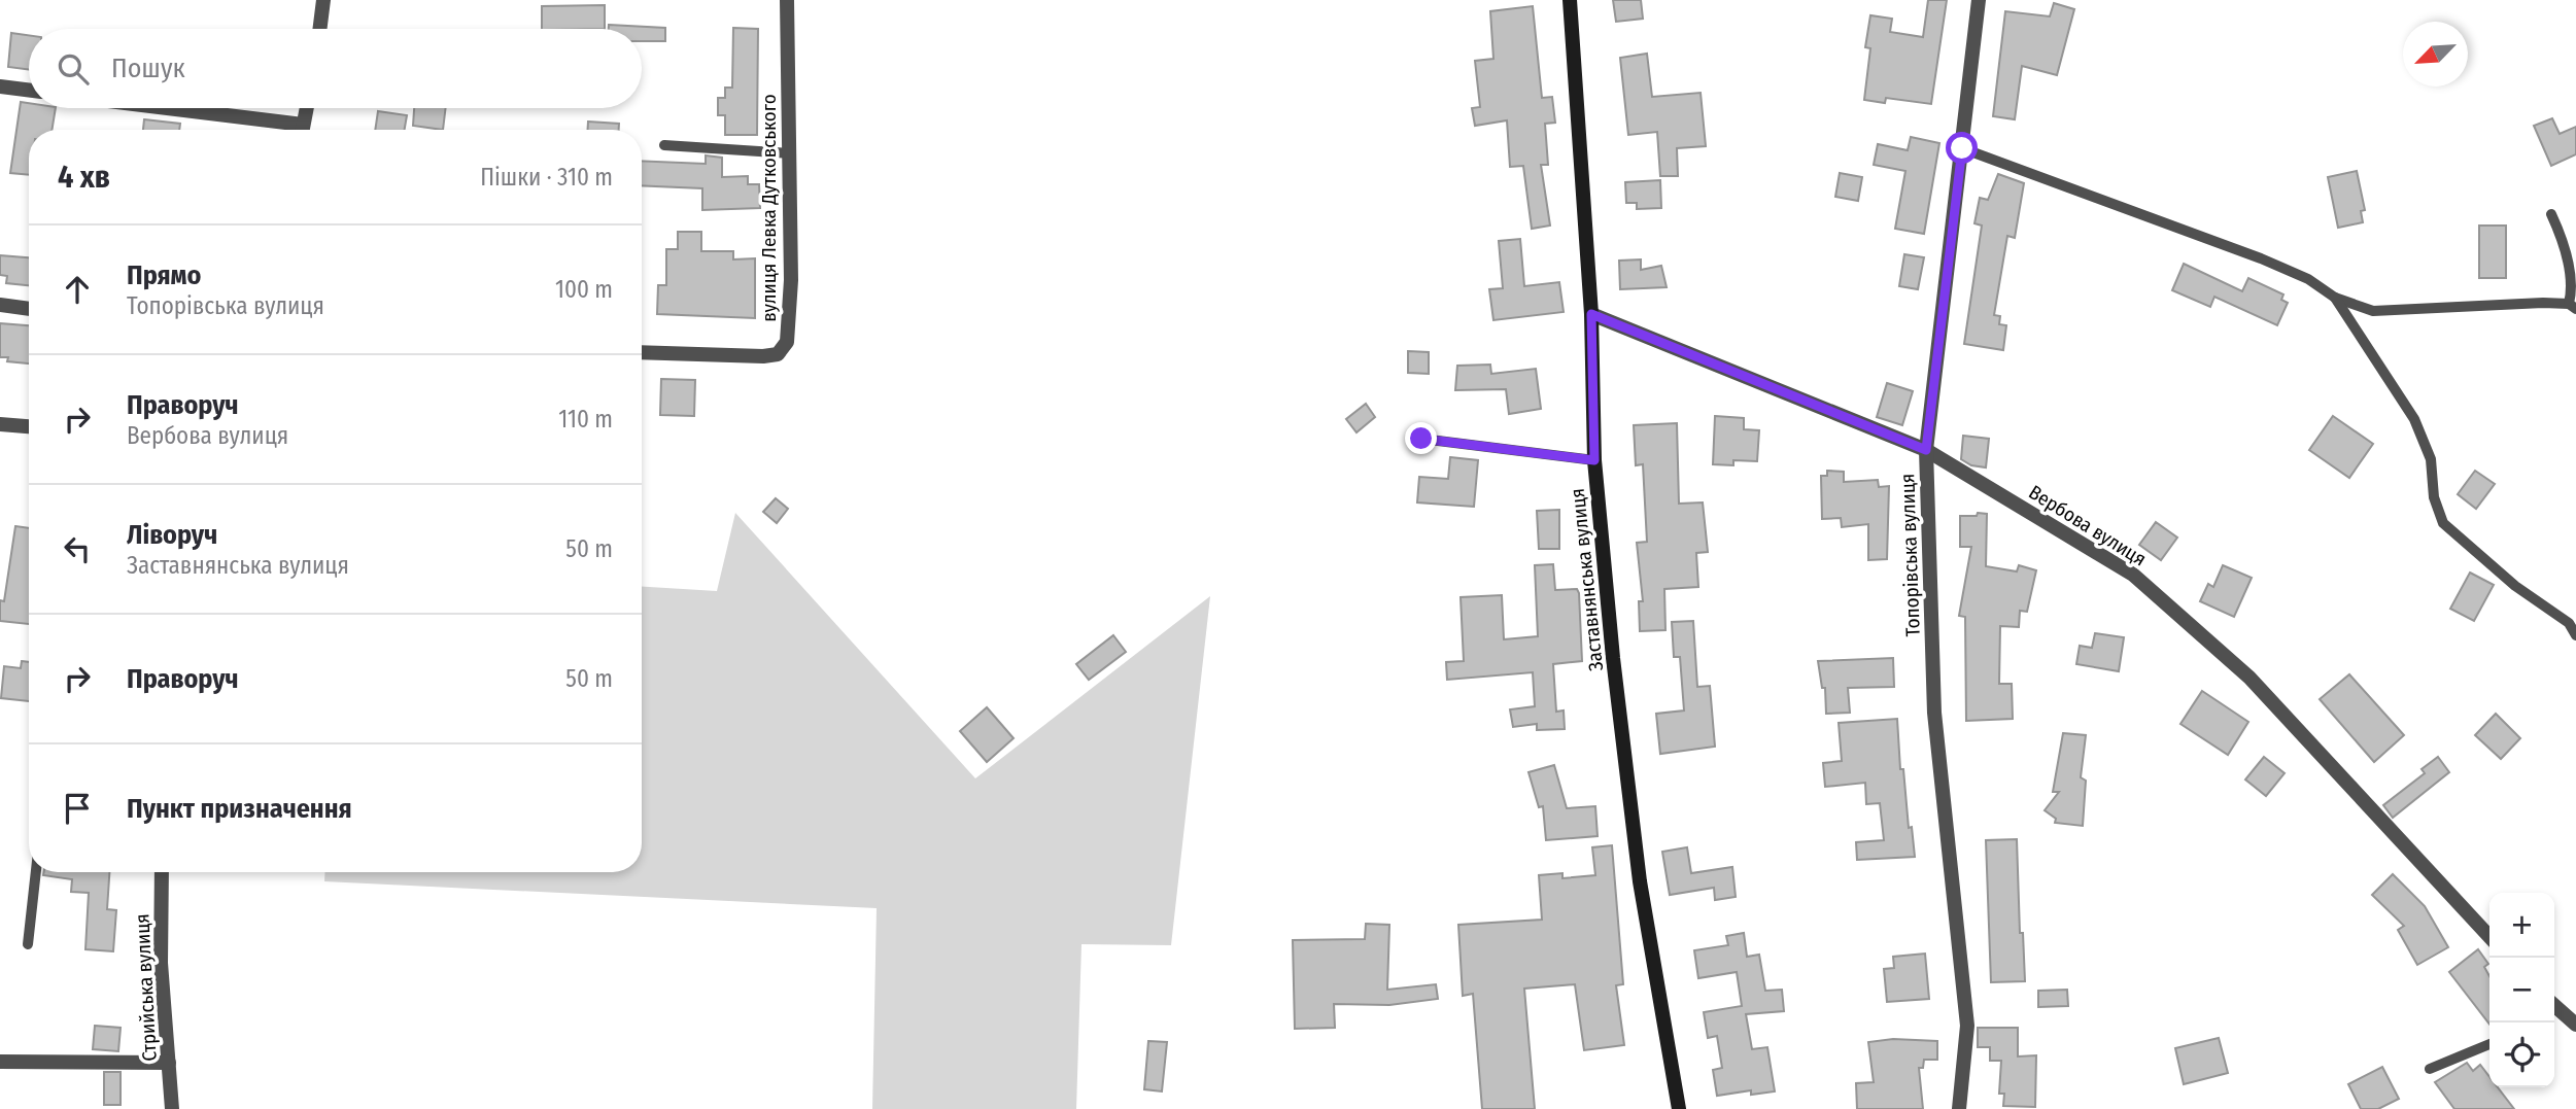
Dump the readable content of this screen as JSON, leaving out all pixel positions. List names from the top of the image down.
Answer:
{
  "streets": {
    "street": [
      "вулиця Левка Дутковського",
      "Вербова вулиця",
      "Топорівська вулиця",
      "Заставнянська вулиця",
      "Стрийська вулиця"
    ]
  },
  "crossings": [
    ["Вербова вулиця", "Топорівська вулиця"],
    ["Вербова вулиця", "Заставнянська вулиця"]
  ],
  "north": "bottom left",
  "page": {
    "search": "Пошук",
    "heading": ["4 хв", "Пішки · 310 m"],
    "list": [
      ["Прямо", "Топорівська вулиця", "100 m"],
      ["Праворуч", "Вербова вулиця", "110 m"],
      ["Ліворуч", "Заставнянська вулиця", "50 m"],
      ["Праворуч", "50 m"],
      "Пункт призначення"
    ],
    "map_buttons": ["+", "−"]
  }
}
